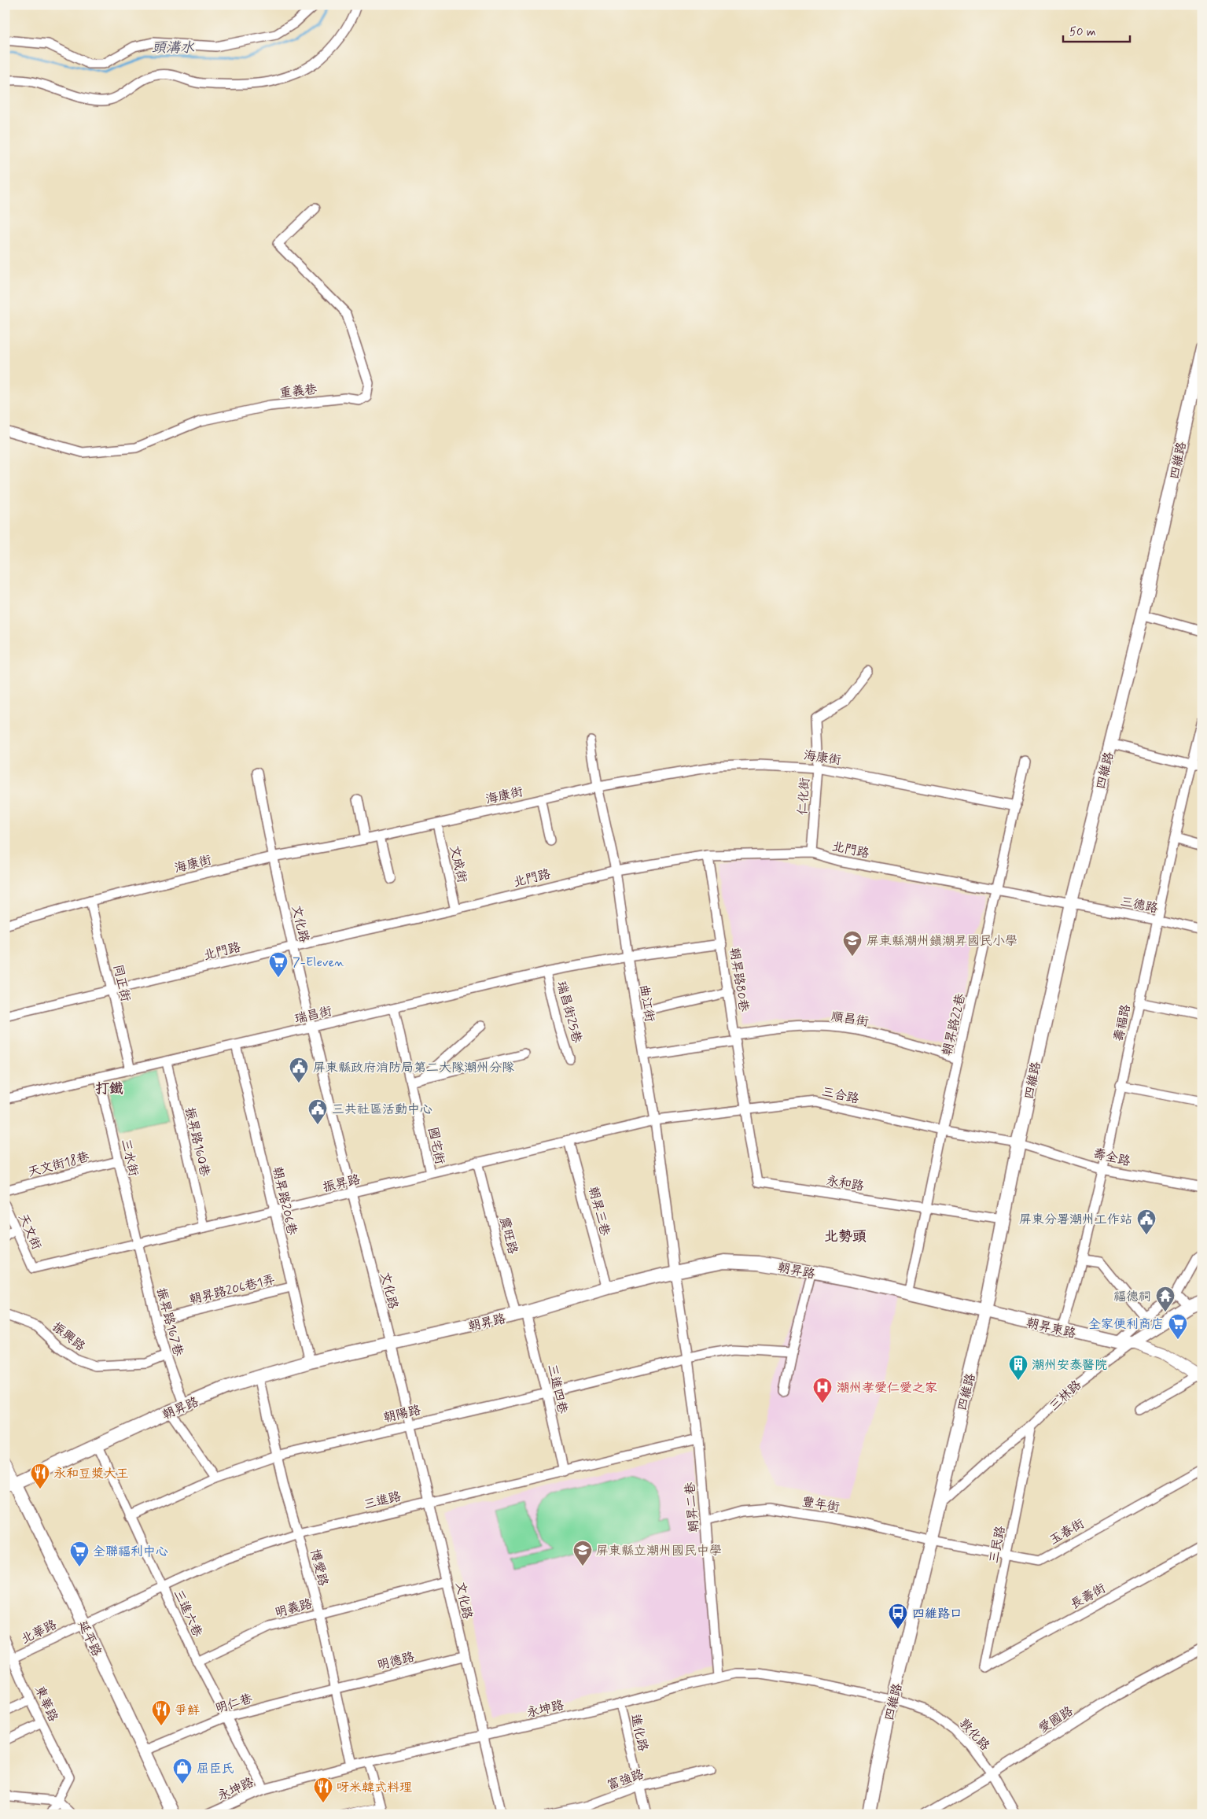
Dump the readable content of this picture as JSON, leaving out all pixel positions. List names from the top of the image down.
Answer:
{
  "streets": {
    "main road": [
      "四維路",
      "朝昇路",
      "朝昇東路",
      "三林路",
      "延平路"
    ],
    "street": [
      "重義巷",
      "海康街",
      "仁化街",
      "北門路",
      "文成街",
      "三德路",
      "文化路",
      "朝昇路80巷",
      "同正街",
      "曲江街",
      "瑞昌街25巷",
      "瑞昌街",
      "順昌街",
      "壽福路",
      "朝昇路22巷",
      "三合路",
      "振昇路160巷",
      "國宅街",
      "壽全路",
      "三水街",
      "天文街18巷",
      "振昇路",
      "永和路",
      "朝昇路206巷",
      "朝昇三巷",
      "天文街",
      "震旺路",
      "朝昇路206巷1弄",
      "振昇路167巷",
      "振興路",
      "三進四巷",
      "朝陽路",
      "三進路",
      "豐年街",
      "朝昇二巷",
      "玉春街",
      "三民路",
      "博愛路",
      "長壽街",
      "明義路",
      "三進六巷",
      "北華路",
      "明德路",
      "明仁巷",
      "東華路",
      "永坤路",
      "愛國路",
      "進化路",
      "敦化路",
      "富強路"
    ]
  },
  "crossings": [
    ["四維路", "北門路"],
    ["四維路", "三德路"],
    ["四維路", "三合路"],
    ["四維路", "壽全路"],
    ["四維路", "永和路"],
    ["四維路", "朝昇路"],
    ["四維路", "朝昇東路"],
    ["四維路", "三林路"],
    ["四維路", "豐年街"],
    ["四維路", "玉春街"],
    ["四維路", "永坤路"],
    ["四維路", "敦化路"],
    ["海康街", "仁化街"],
    ["海康街", "文成街"],
    ["海康街", "文化路"],
    ["海康街", "同正街"],
    ["海康街", "曲江街"],
    ["海康街", "朝昇路22巷"],
    ["仁化街", "北門路"],
    ["北門路", "文成街"],
    ["北門路", "三德路"],
    ["北門路", "文化路"],
    ["北門路", "朝昇路80巷"],
    ["北門路", "同正街"],
    ["北門路", "曲江街"],
    ["北門路", "朝昇路22巷"],
    ["三德路", "壽福路"],
    ["文化路", "瑞昌街"],
    ["文化路", "振昇路"],
    ["文化路", "朝昇路"],
    ["文化路", "朝陽路"],
    ["文化路", "三進路"],
    ["文化路", "明義路"],
    ["文化路", "明德路"],
    ["文化路", "永坤路"],
    ["朝昇路80巷", "瑞昌街"],
    ["朝昇路80巷", "順昌街"],
    ["朝昇路80巷", "三合路"],
    ["朝昇路80巷", "永和路"],
    ["同正街", "瑞昌街"],
    ["曲江街", "瑞昌街"],
    ["曲江街", "順昌街"],
    ["曲江街", "三合路"],
    ["曲江街", "振昇路"],
    ["曲江街", "朝昇路"],
    ["曲江街", "朝昇二巷"],
    ["瑞昌街25巷", "瑞昌街"],
    ["瑞昌街", "振昇路160巷"],
    ["瑞昌街", "國宅街"],
    ["瑞昌街", "三水街"],
    ["瑞昌街", "朝昇路206巷"],
    ["順昌街", "朝昇路22巷"],
    ["壽福路", "壽全路"],
    ["壽福路", "朝昇東路"],
    ["朝昇路22巷", "三合路"],
    ["朝昇路22巷", "永和路"],
    ["朝昇路22巷", "朝昇路"],
    ["三合路", "壽全路"],
    ["三合路", "振昇路"],
    ["三合路", "永和路"],
    ["振昇路160巷", "振昇路"],
    ["國宅街", "振昇路"],
    ["三水街", "天文街18巷"],
    ["三水街", "振昇路"],
    ["三水街", "振昇路167巷"],
    ["振昇路", "朝昇路206巷"],
    ["振昇路", "朝昇三巷"],
    ["振昇路", "天文街"],
    ["振昇路", "震旺路"],
    ["振昇路", "振昇路167巷"],
    ["朝昇路206巷", "朝昇路"],
    ["朝昇路206巷", "朝昇路206巷1弄"],
    ["朝昇三巷", "朝昇路"],
    ["震旺路", "朝昇路"],
    ["震旺路", "三進四巷"],
    ["朝昇路", "振昇路167巷"],
    ["朝昇路", "朝昇東路"],
    ["朝昇路", "三進四巷"],
    ["朝昇路", "朝昇二巷"],
    ["朝昇路", "博愛路"],
    ["朝昇路", "三進六巷"],
    ["朝昇路", "延平路"],
    ["朝昇路206巷1弄", "振昇路167巷"],
    ["振昇路167巷", "振興路"],
    ["朝昇東路", "三林路"],
    ["三進四巷", "朝陽路"],
    ["三進四巷", "三進路"],
    ["三林路", "三民路"],
    ["朝陽路", "朝昇二巷"],
    ["朝陽路", "博愛路"],
    ["朝陽路", "三進六巷"],
    ["三進路", "朝昇二巷"],
    ["三進路", "博愛路"],
    ["三進路", "三進六巷"],
    ["三進路", "北華路"],
    ["三進路", "延平路"],
    ["豐年街", "朝昇二巷"],
    ["豐年街", "玉春街"],
    ["朝昇二巷", "永坤路"],
    ["玉春街", "三民路"],
    ["三民路", "長壽街"],
    ["博愛路", "明義路"],
    ["博愛路", "明德路"],
    ["博愛路", "明仁巷"],
    ["博愛路", "永坤路"],
    ["明義路", "三進六巷"],
    ["三進六巷", "明仁巷"],
    ["三進六巷", "永坤路"],
    ["北華路", "延平路"],
    ["北華路", "東華路"],
    ["延平路", "明仁巷"],
    ["明德路", "明仁巷"],
    ["永坤路", "進化路"],
    ["永坤路", "敦化路"],
    ["愛國路", "敦化路"],
    ["進化路", "富強路"]
  ],
  "districts": ["打鐵", "北勢頭"],
  "water": ["頭溝水"],
  "places": {
    "school or university": ["屏東縣潮州鎮潮昇國民小學", "屏東縣立潮州國民中學"],
    "supermarket": ["7-Eleven", "全家便利商店", "全聯福利中心"],
    "public building": ["屏東縣政府消防局第二大隊潮州分隊", "三共社區活動中心", "屏東分署潮州工作站"],
    "temple": ["福德祠"],
    "building": ["潮州安泰醫院"],
    "hospital": ["潮州孝愛仁愛之家"],
    "restaurant": ["永和豆漿大王", "爭鮮", "呀米韓式料理"],
    "bus stop": ["四維路口"],
    "shop": ["屈臣氏"]
  },
  "scale_bar": "50 m"
}
